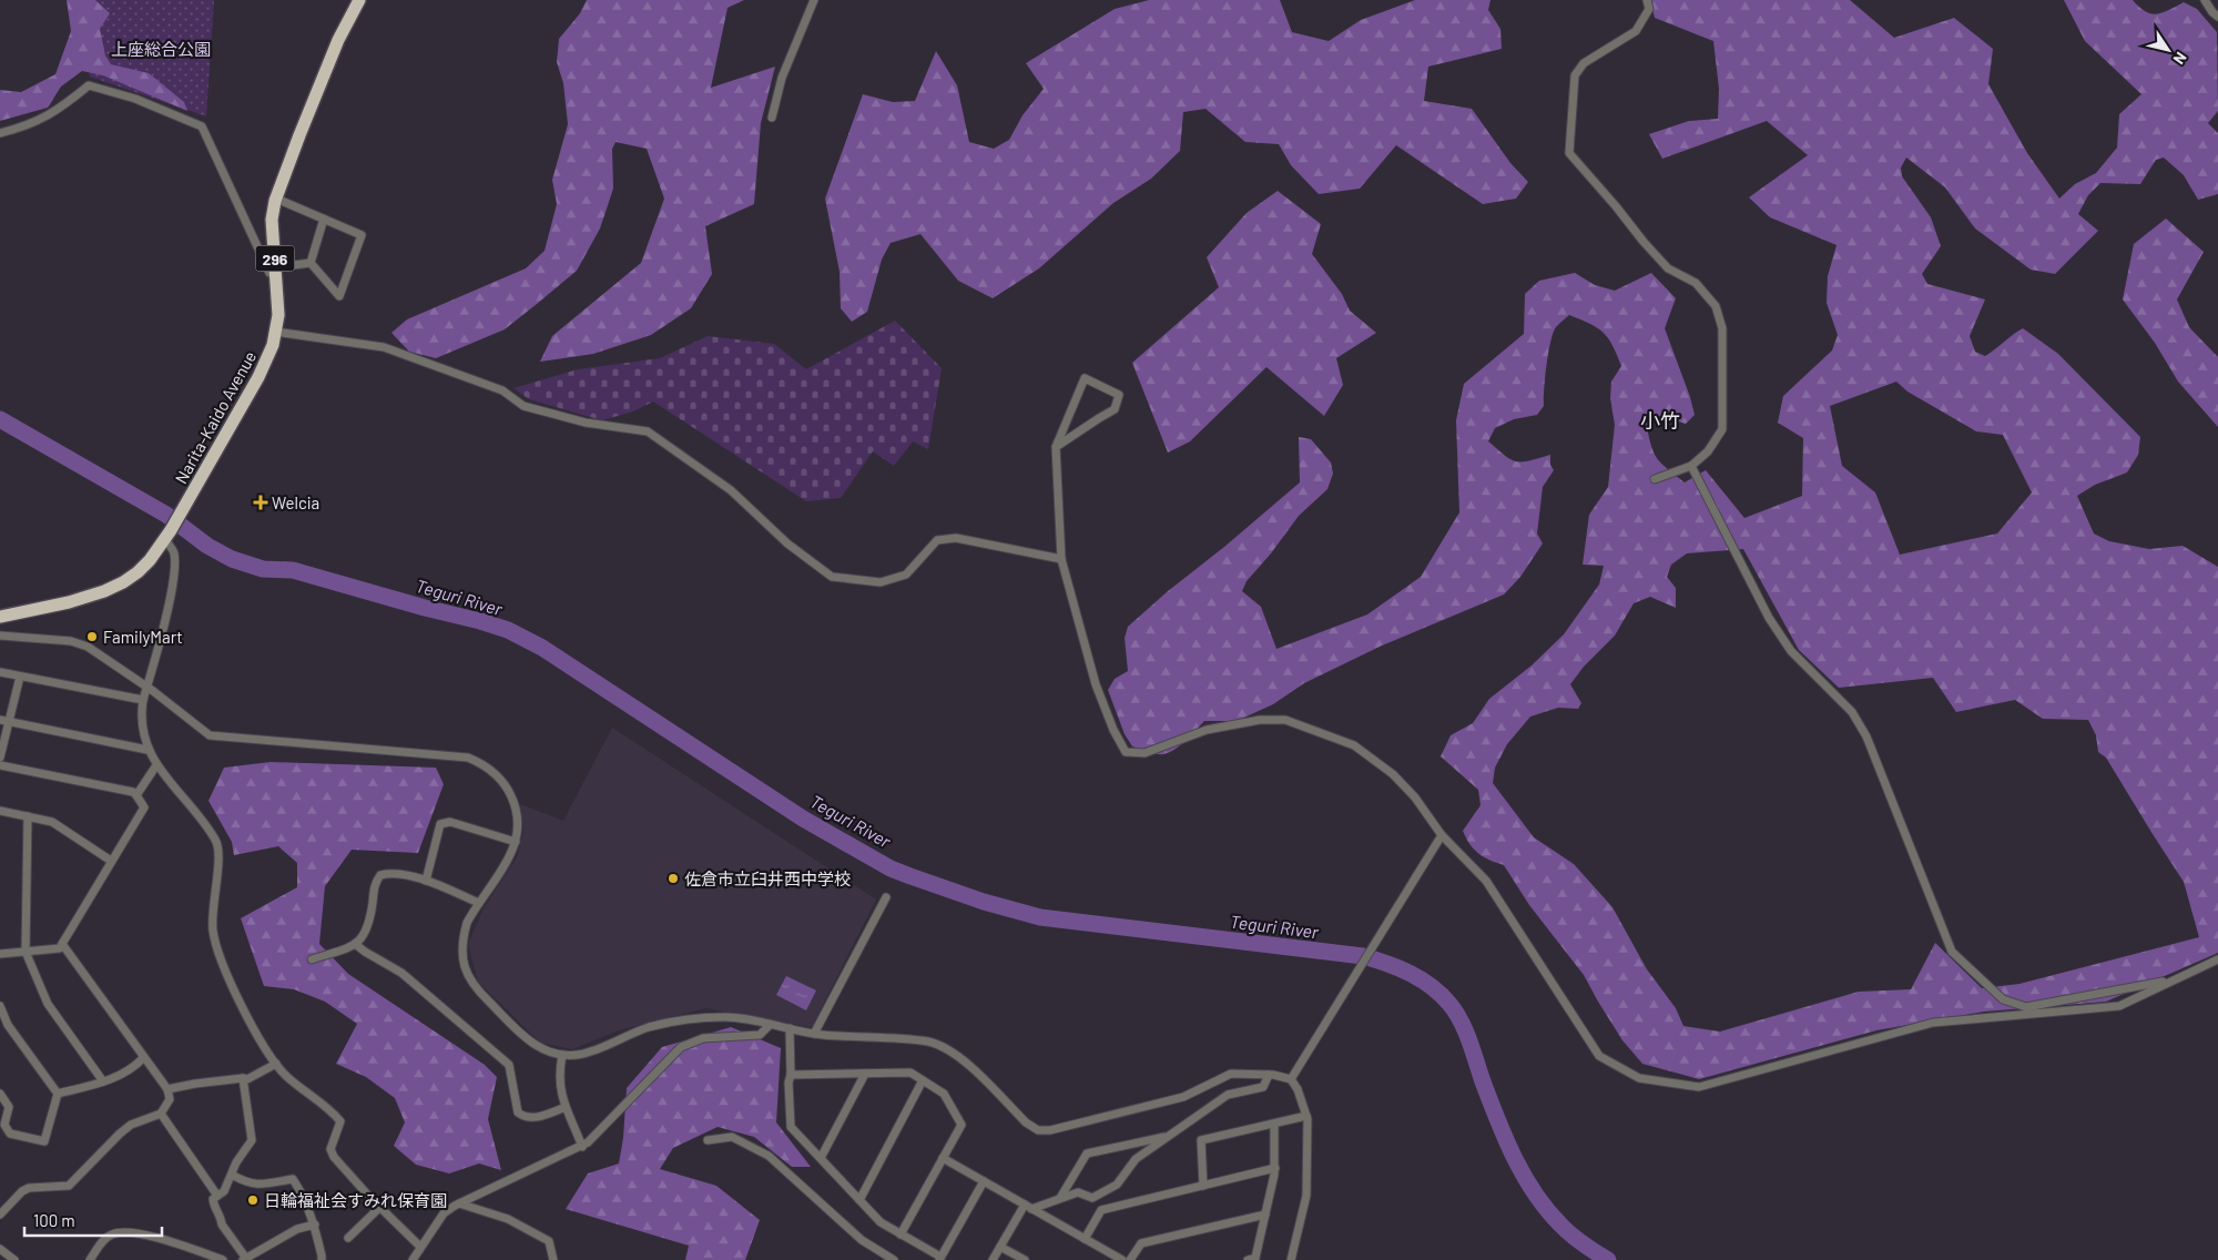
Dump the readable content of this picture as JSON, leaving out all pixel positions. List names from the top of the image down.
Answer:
{
  "streets": {
    "highway": ["296", "Narita-Kaido Avenue"]
  },
  "districts": ["小竹"],
  "water": ["Teguri River"],
  "parks": ["上座総合公園"],
  "places": {
    "health": ["Welcia"],
    "other": ["FamilyMart", "佐倉市立臼井西中学校", "日輪福祉会すみれ保育園"]
  },
  "scale_bar": "100 m",
  "north": "bottom right"
}
